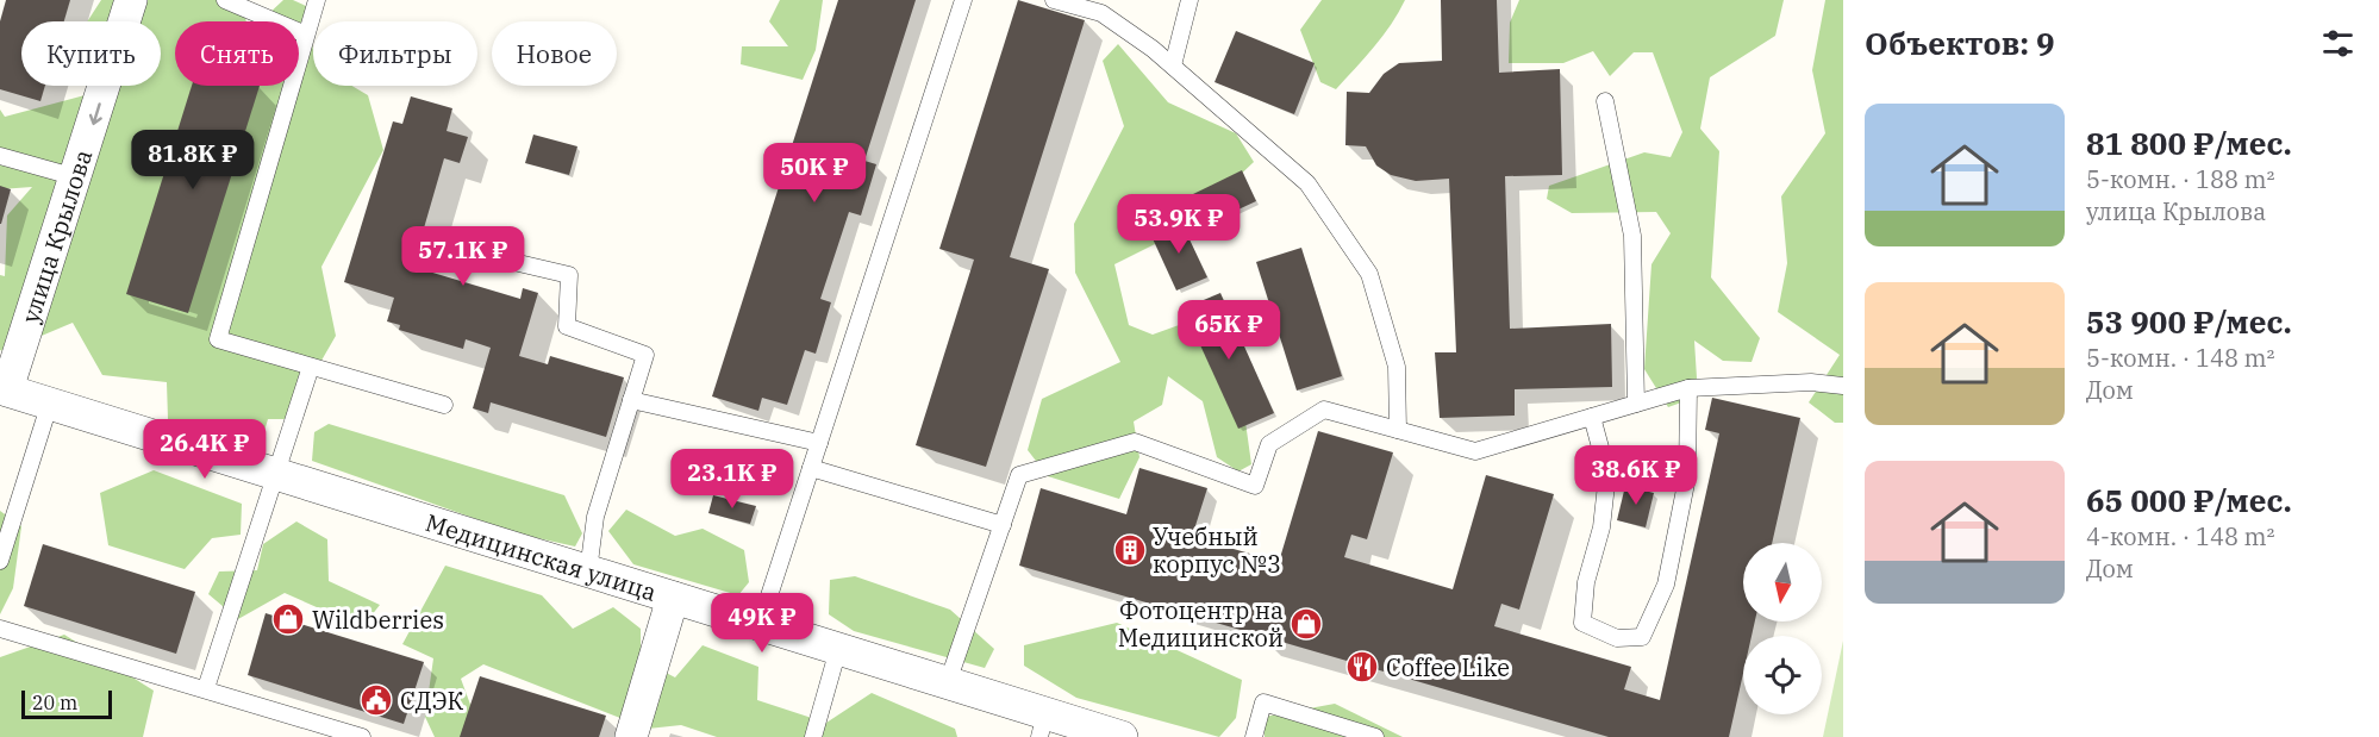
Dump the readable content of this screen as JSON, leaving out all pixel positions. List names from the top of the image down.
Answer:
{
  "streets": {
    "street": ["улица Крылова", "Медицинская улица"]
  },
  "crossings": [
    ["улица Крылова", "Медицинская улица"]
  ],
  "one_way": ["улица Крылова"],
  "places": {
    "building": ["Учебный корпус №3"],
    "shop": ["Wildberries", "Фотоцентр на Медицинской"],
    "restaurant": ["Coffee Like"],
    "public building": ["СДЭК"]
  },
  "scale_bar": "20 m",
  "north": "bottom",
  "page": {
    "heading": "Объектов: 9",
    "chip": [
      "Купить",
      "Снять",
      "Фильтры",
      "Новое"
    ],
    "list": [
      {
        "name": "81 800 ₽/мес.",
        "note": "5-комн. · 188 m² · улица Крылова"
      },
      {
        "name": "53 900 ₽/мес.",
        "note": "5-комн. · 148 m² · Дом"
      },
      {
        "name": "65 000 ₽/мес.",
        "note": "4-комн. · 148 m² · Дом"
      }
    ],
    "price": [
      "81.8K ₽",
      "50K ₽",
      "53.9K ₽",
      "57.1K ₽",
      "65K ₽",
      "26.4K ₽",
      "38.6K ₽",
      "23.1K ₽",
      "49K ₽"
    ],
    "scale": "20 m"
  }
}
